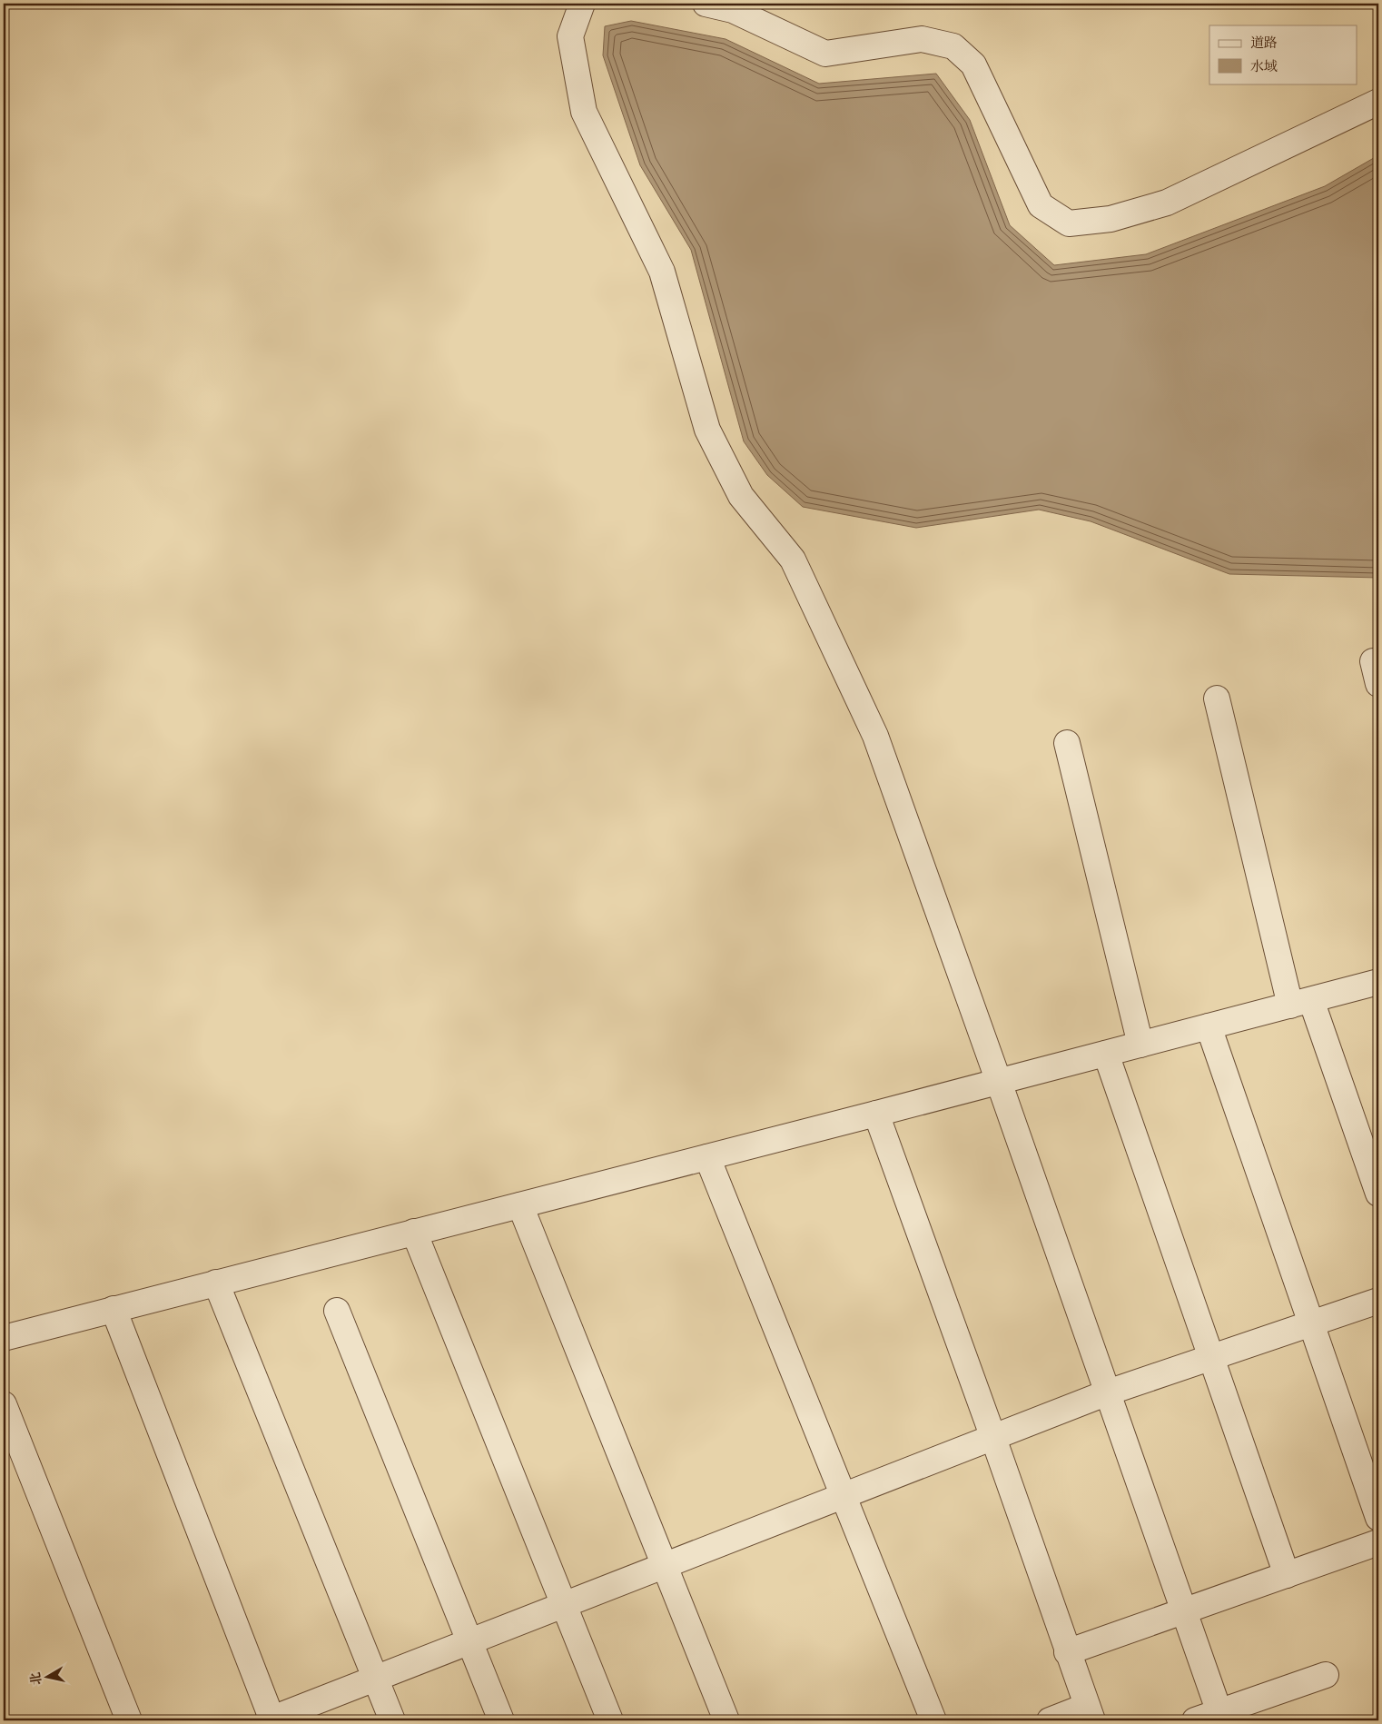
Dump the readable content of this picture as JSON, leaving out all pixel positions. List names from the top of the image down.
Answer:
{
  "legend": ["道路", "水域"],
  "north": "left"
}
